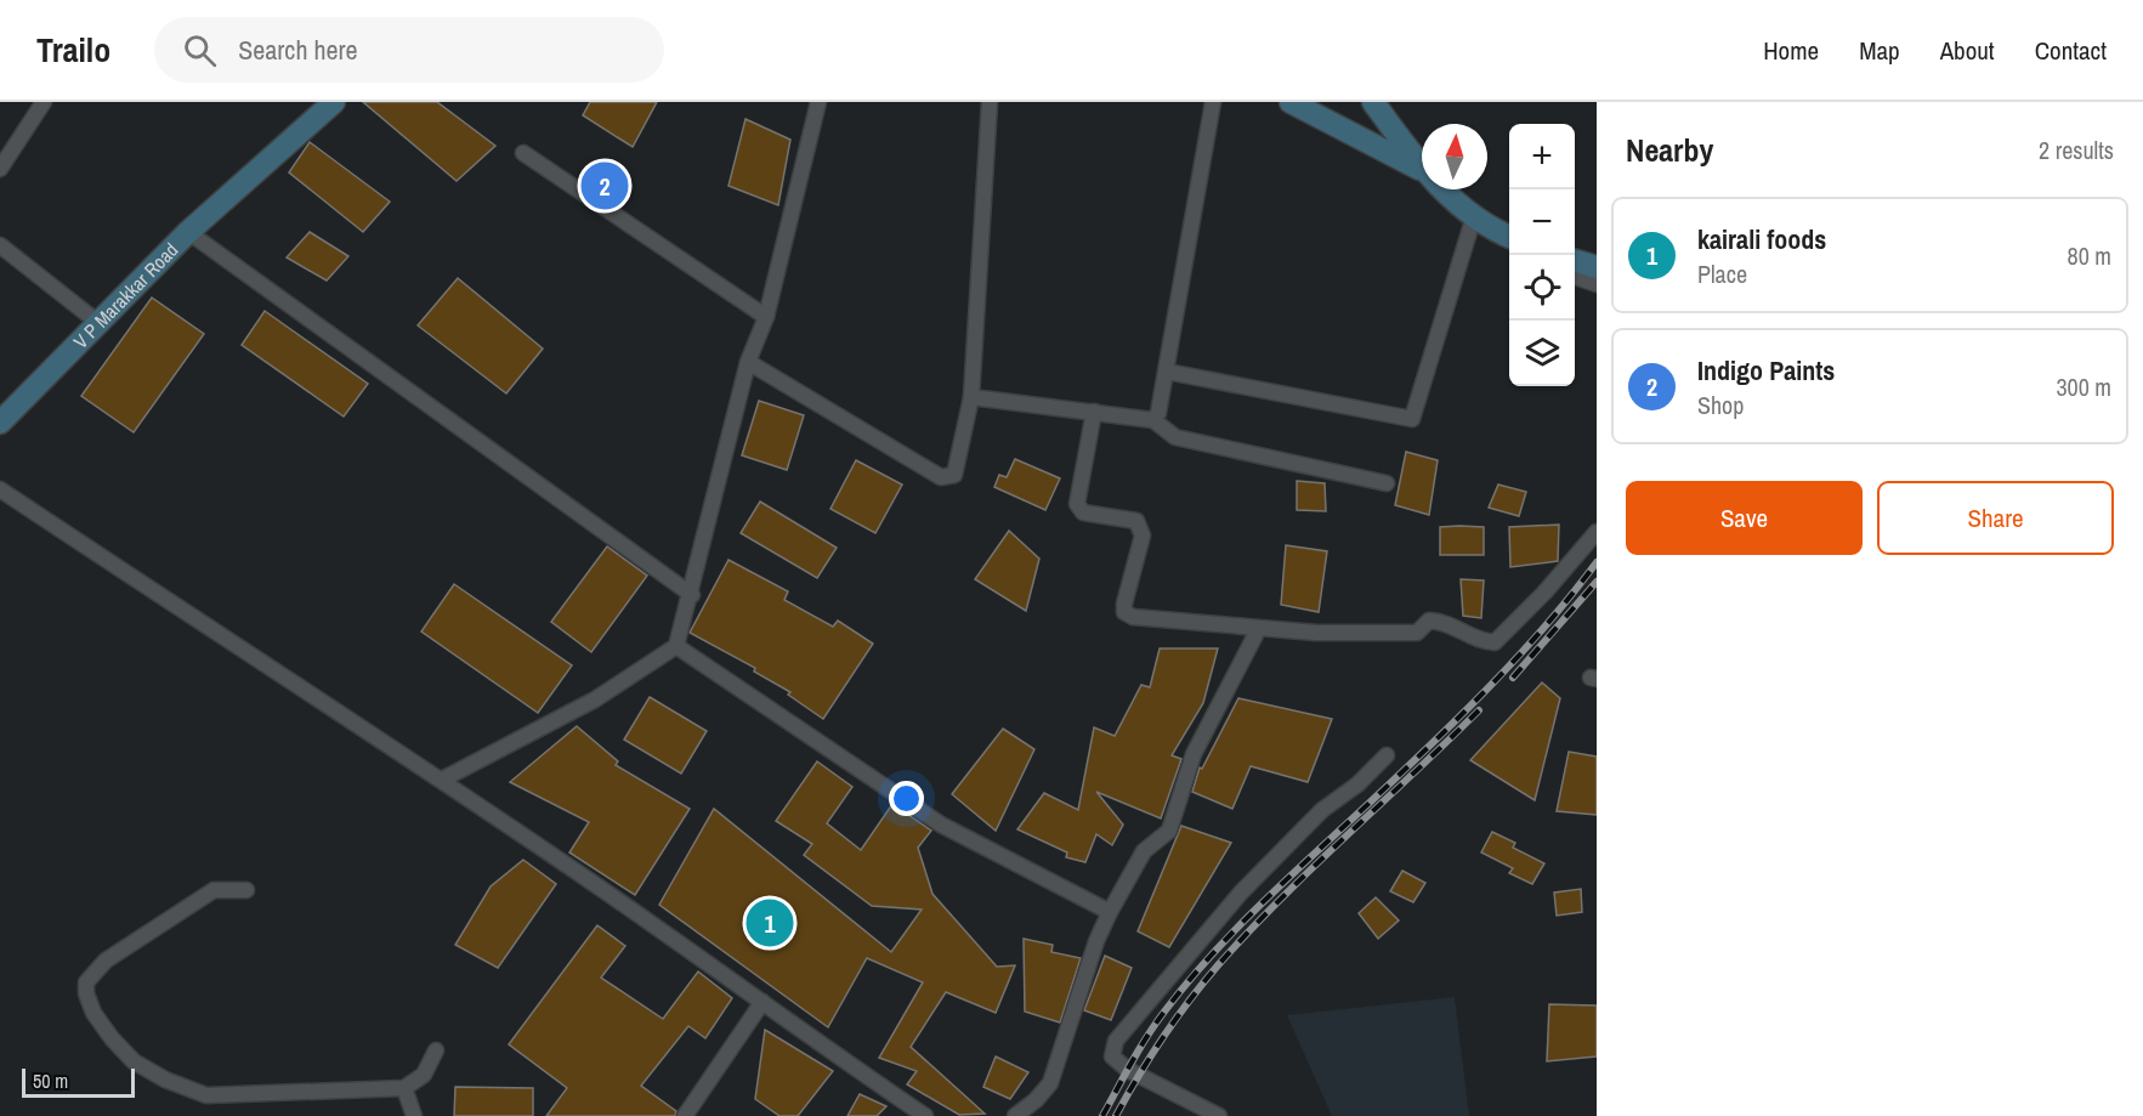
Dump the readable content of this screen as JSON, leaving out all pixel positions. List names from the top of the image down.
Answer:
{
  "streets": {
    "street": ["V P Marakkar Road"]
  },
  "scale_bar": "50 m",
  "north": "top",
  "page": {
    "header": "Trailo",
    "search": "Search here",
    "nav": [
      "Home",
      "Map",
      "About",
      "Contact"
    ],
    "heading": ["Nearby", "2 results"],
    "map_buttons": ["+", "−"],
    "pins": ["2", "1"],
    "list": [
      {
        "mark": "1",
        "name": "kairali foods",
        "note": "Place",
        "value": "80 m"
      },
      {
        "mark": "2",
        "name": "Indigo Paints",
        "note": "Shop",
        "value": "300 m"
      }
    ],
    "buttons": ["Save", "Share"],
    "scale": "50 m"
  }
}
